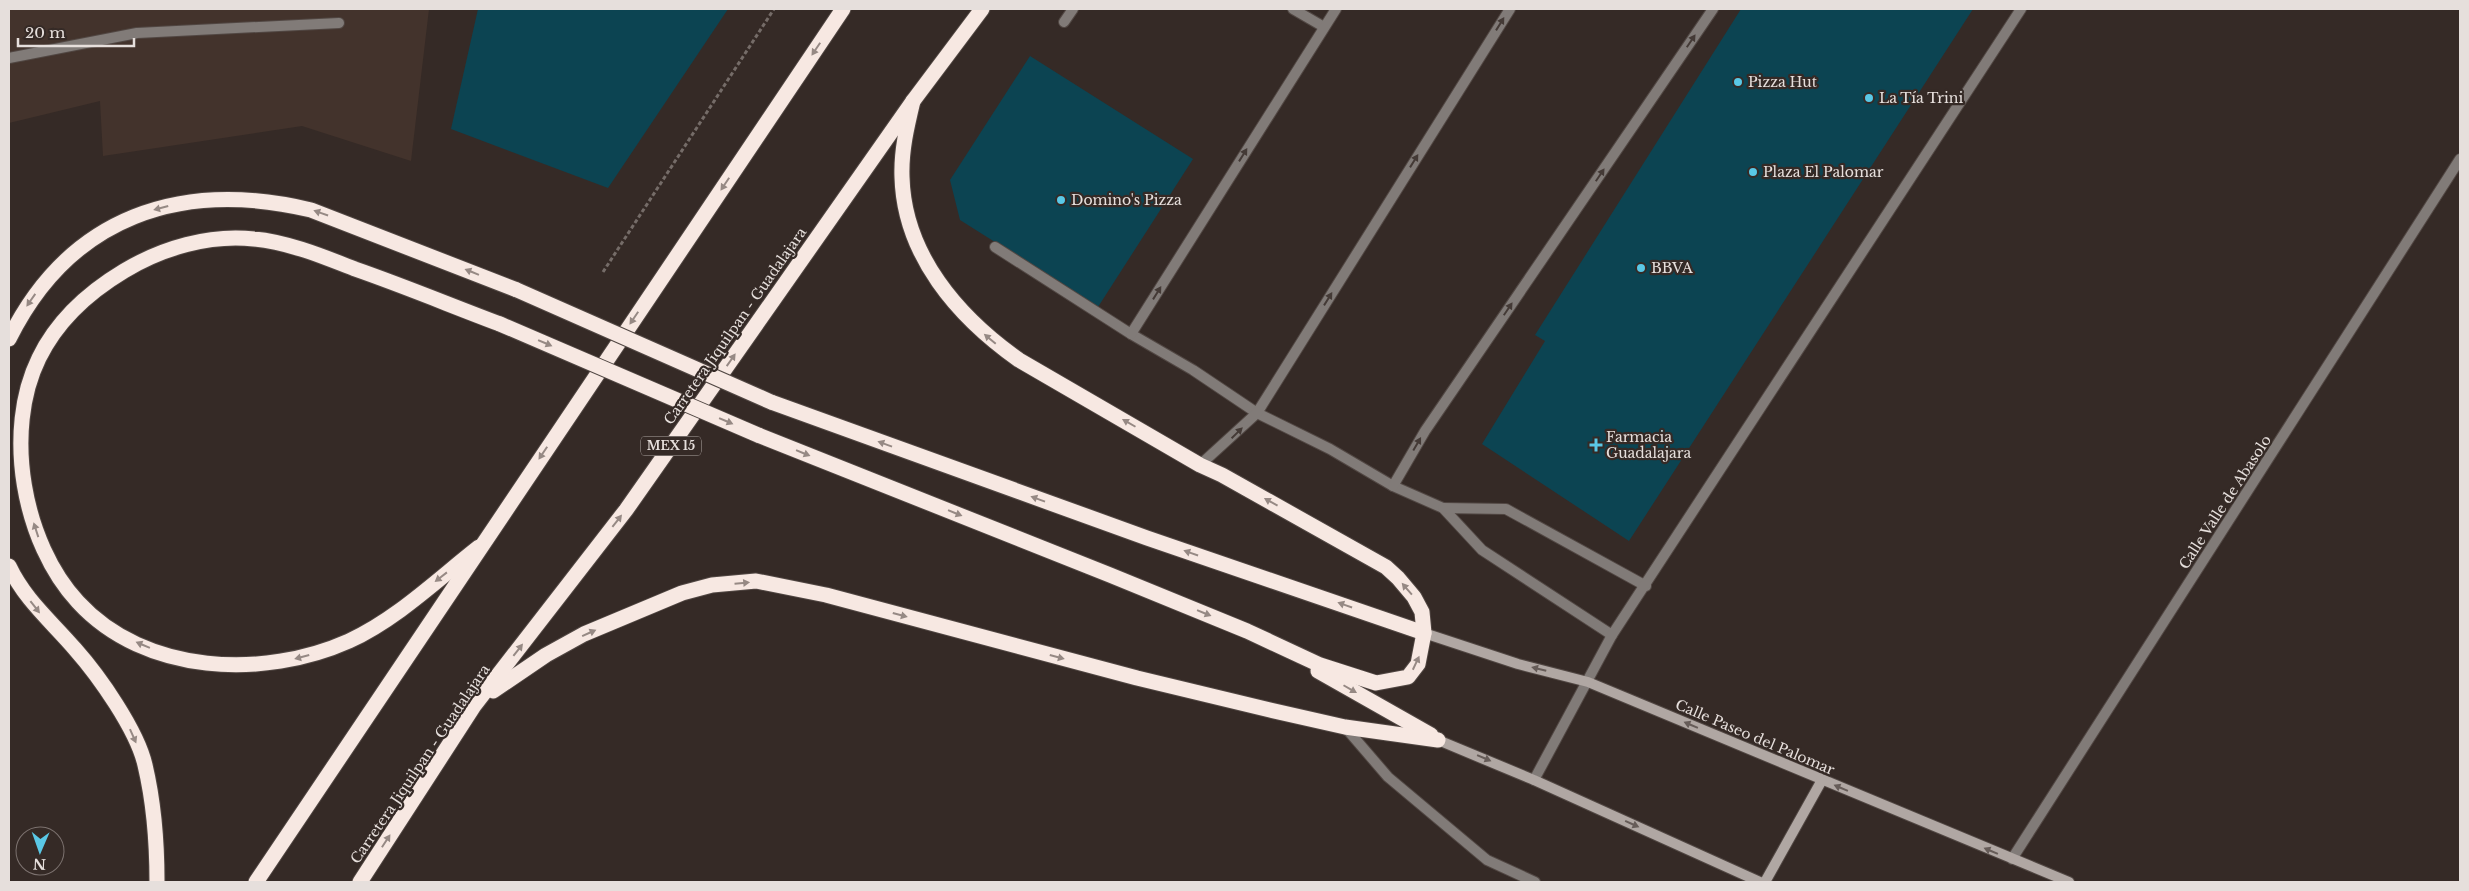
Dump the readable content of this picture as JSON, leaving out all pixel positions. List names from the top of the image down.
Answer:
{
  "streets": {
    "highway": ["Carretera Jiquilpan - Guadalajara", "MEX 15"],
    "street": ["Calle Valle de Abasolo", "Calle Paseo del Palomar"]
  },
  "crossings": [
    ["Calle Valle de Abasolo", "Calle Paseo del Palomar"]
  ],
  "one_way": ["Calle Paseo del Palomar"],
  "places": {
    "other": [
      "Pizza Hut",
      "La Tía Trini",
      "Plaza El Palomar",
      "Domino's Pizza",
      "BBVA"
    ],
    "health": ["Farmacia Guadalajara"]
  },
  "scale_bar": "20 m",
  "north": "bottom"
}
